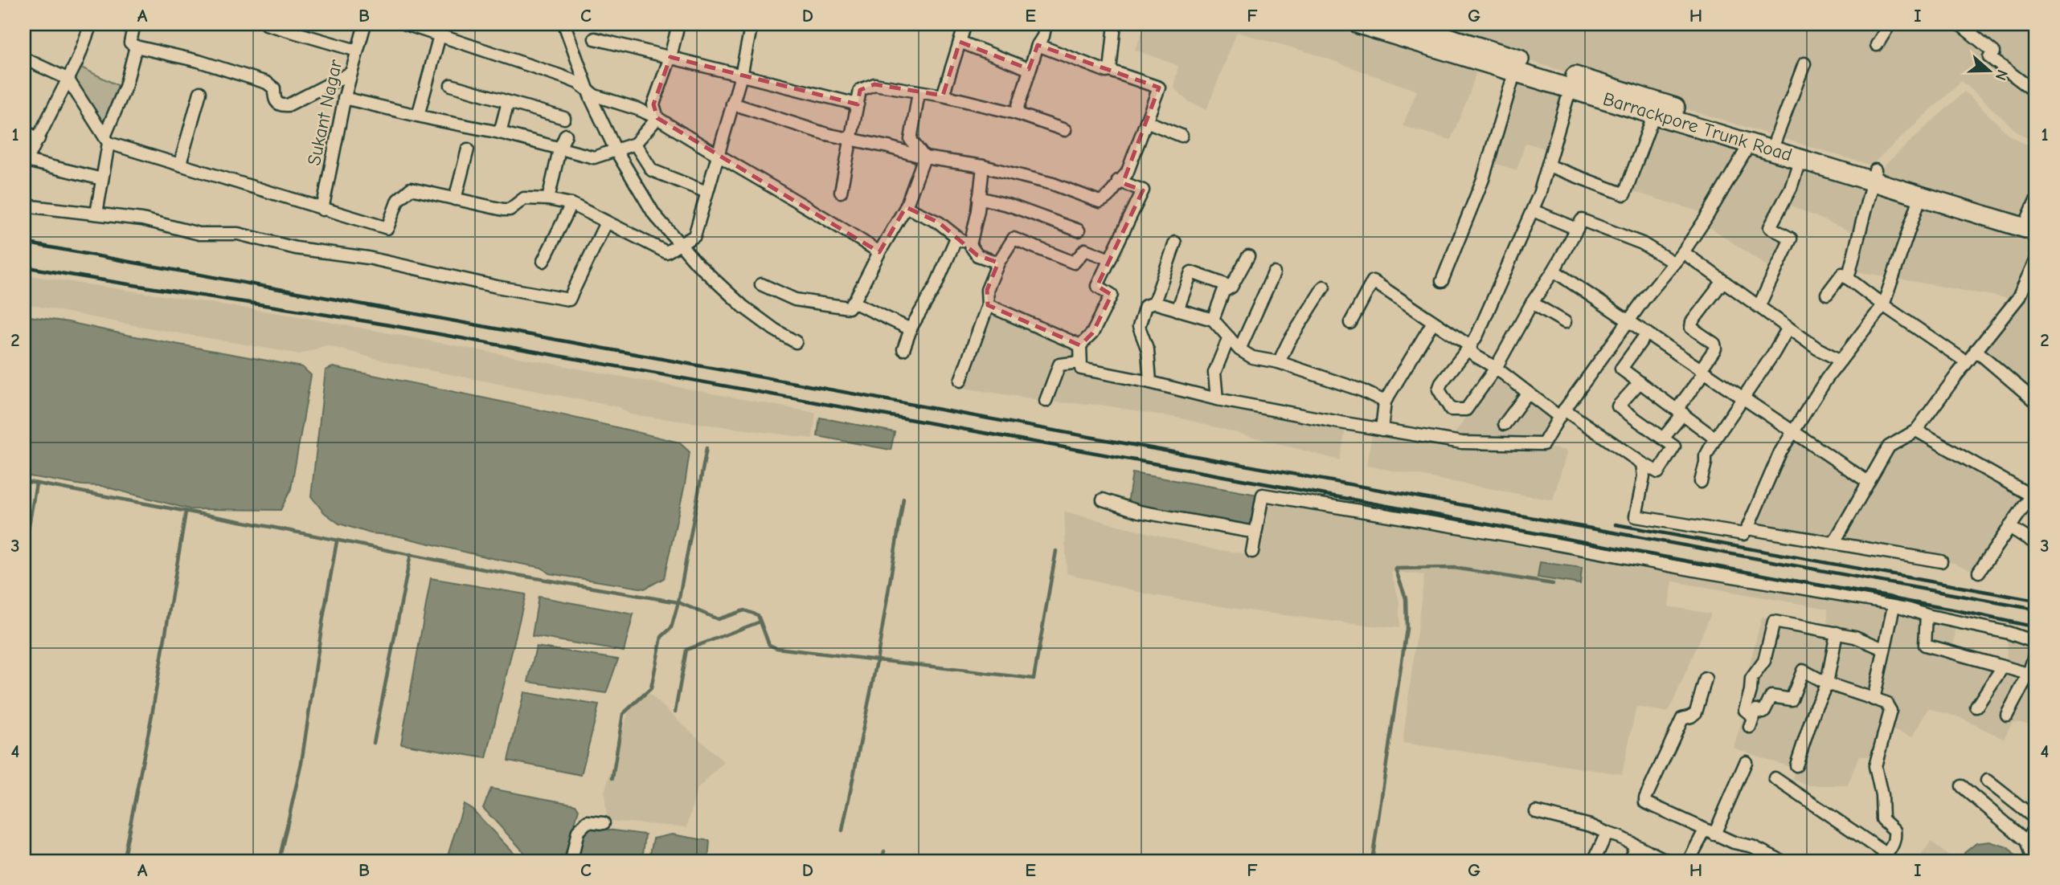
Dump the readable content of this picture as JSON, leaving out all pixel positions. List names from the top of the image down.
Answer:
{
  "streets": {
    "main road": ["Barrackpore Trunk Road"],
    "street": ["Sukant Nagar"]
  },
  "north": "right",
  "grid": {
    "columns": [
      "A",
      "B",
      "C",
      "D",
      "E",
      "F",
      "G",
      "H",
      "I"
    ],
    "rows": [
      "1",
      "2",
      "3",
      "4"
    ]
  }
}
